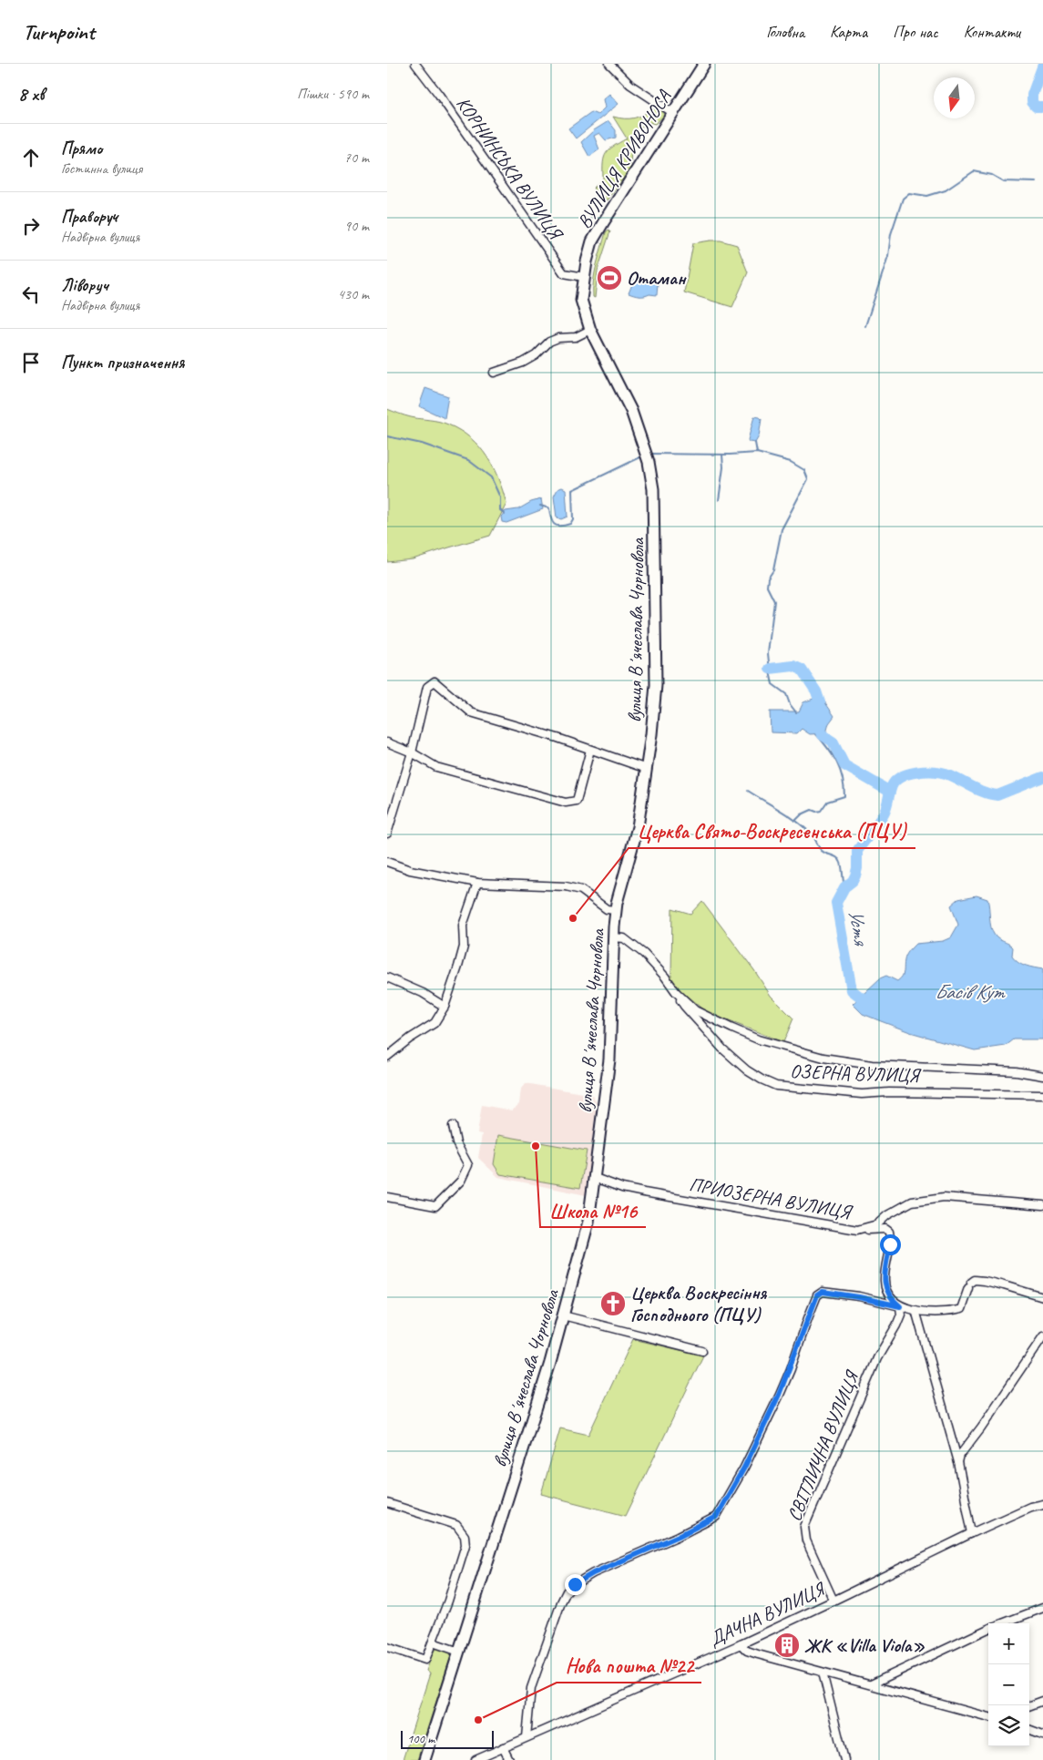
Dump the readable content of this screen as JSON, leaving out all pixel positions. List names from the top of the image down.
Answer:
{
  "streets": {
    "main road": ["ВУЛИЦЯ КРИВОНОСА", "вулиця Вʼячеслава Чорновола"],
    "street": [
      "КОРНИНСЬКА ВУЛИЦЯ",
      "ОЗЕРНА ВУЛИЦЯ",
      "ПРИОЗЕРНА ВУЛИЦЯ",
      "СВІТЛИЧНА ВУЛИЦЯ",
      "ДАЧНА ВУЛИЦЯ"
    ]
  },
  "crossings": [
    ["ВУЛИЦЯ КРИВОНОСА", "КОРНИНСЬКА ВУЛИЦЯ"],
    ["ВУЛИЦЯ КРИВОНОСА", "вулиця Вʼячеслава Чорновола"],
    ["КОРНИНСЬКА ВУЛИЦЯ", "вулиця Вʼячеслава Чорновола"],
    ["вулиця Вʼячеслава Чорновола", "ПРИОЗЕРНА ВУЛИЦЯ"],
    ["СВІТЛИЧНА ВУЛИЦЯ", "ДАЧНА ВУЛИЦЯ"]
  ],
  "water": ["Устя", "Басів Кут"],
  "places": {
    "sports": ["Отаман"],
    "other": ["Церква Свято-Воскресенська (ПЦУ)", "Школа №16", "Нова пошта №22"],
    "church": ["Церква Воскресіння Господнього (ПЦУ)"],
    "building": ["ЖК «Villa Viola»"]
  },
  "scale_bar": "100 m",
  "north": "bottom",
  "page": {
    "header": "Turnpoint",
    "nav": [
      "Головна",
      "Карта",
      "Про нас",
      "Контакти"
    ],
    "heading": ["8 хв", "Пішки · 590 m"],
    "list": [
      ["Прямо", "Гостинна вулиця", "70 m"],
      ["Праворуч", "Надвірна вулиця", "90 m"],
      ["Ліворуч", "Надвірна вулиця", "430 m"],
      "Пункт призначення"
    ],
    "map_buttons": ["+", "−"],
    "scale": "100 m"
  }
}
